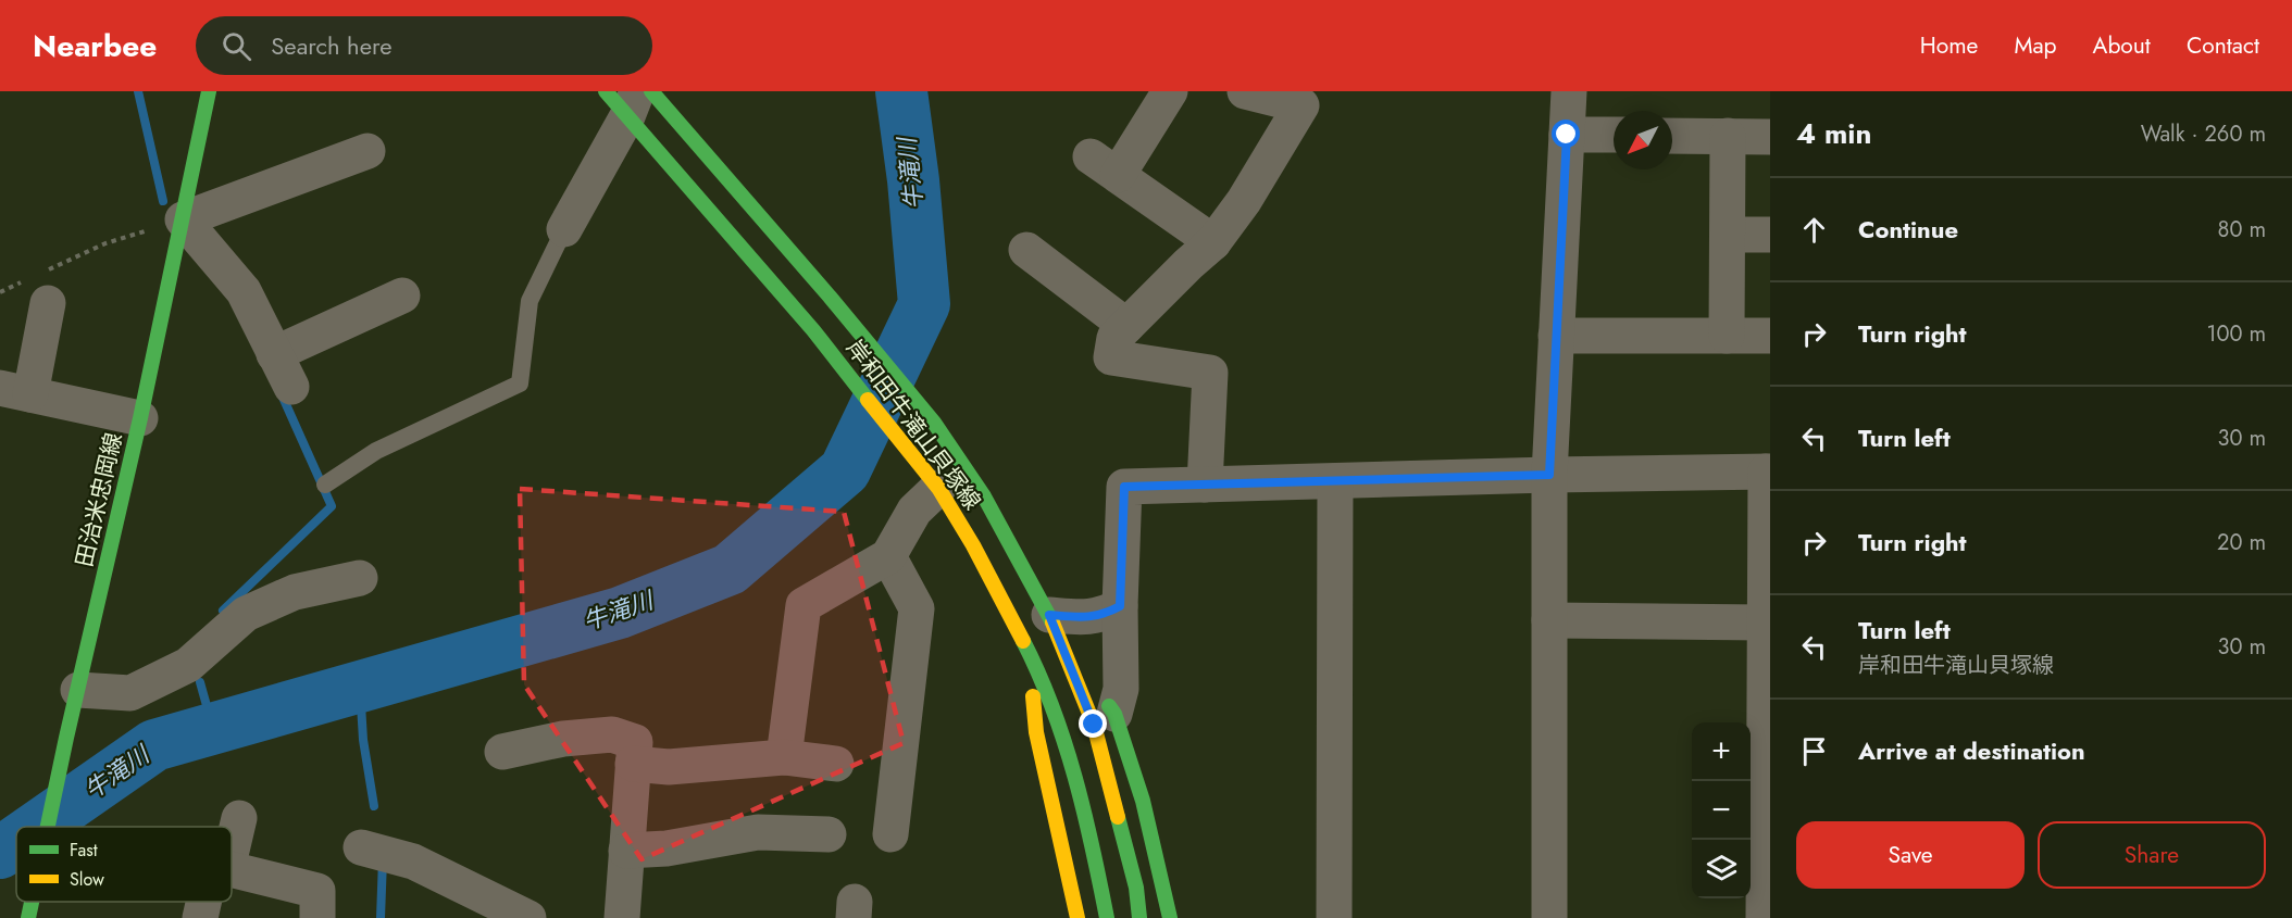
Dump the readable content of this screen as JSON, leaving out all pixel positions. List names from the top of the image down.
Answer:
{
  "streets": {
    "main road": ["岸和田牛滝山貝塚線", "田治米忠岡線"]
  },
  "water": ["牛滝川"],
  "legend": ["Fast", "Slow"],
  "north": "bottom left",
  "page": {
    "header": "Nearbee",
    "search": "Search here",
    "nav": [
      "Home",
      "Map",
      "About",
      "Contact"
    ],
    "heading": ["4 min", "Walk · 260 m"],
    "list": [
      ["Continue", "80 m"],
      ["Turn right", "100 m"],
      ["Turn left", "30 m"],
      ["Turn right", "20 m"],
      ["Turn left", "岸和田牛滝山貝塚線", "30 m"],
      "Arrive at destination"
    ],
    "map_buttons": ["+", "−"],
    "buttons": ["Save", "Share"]
  }
}
